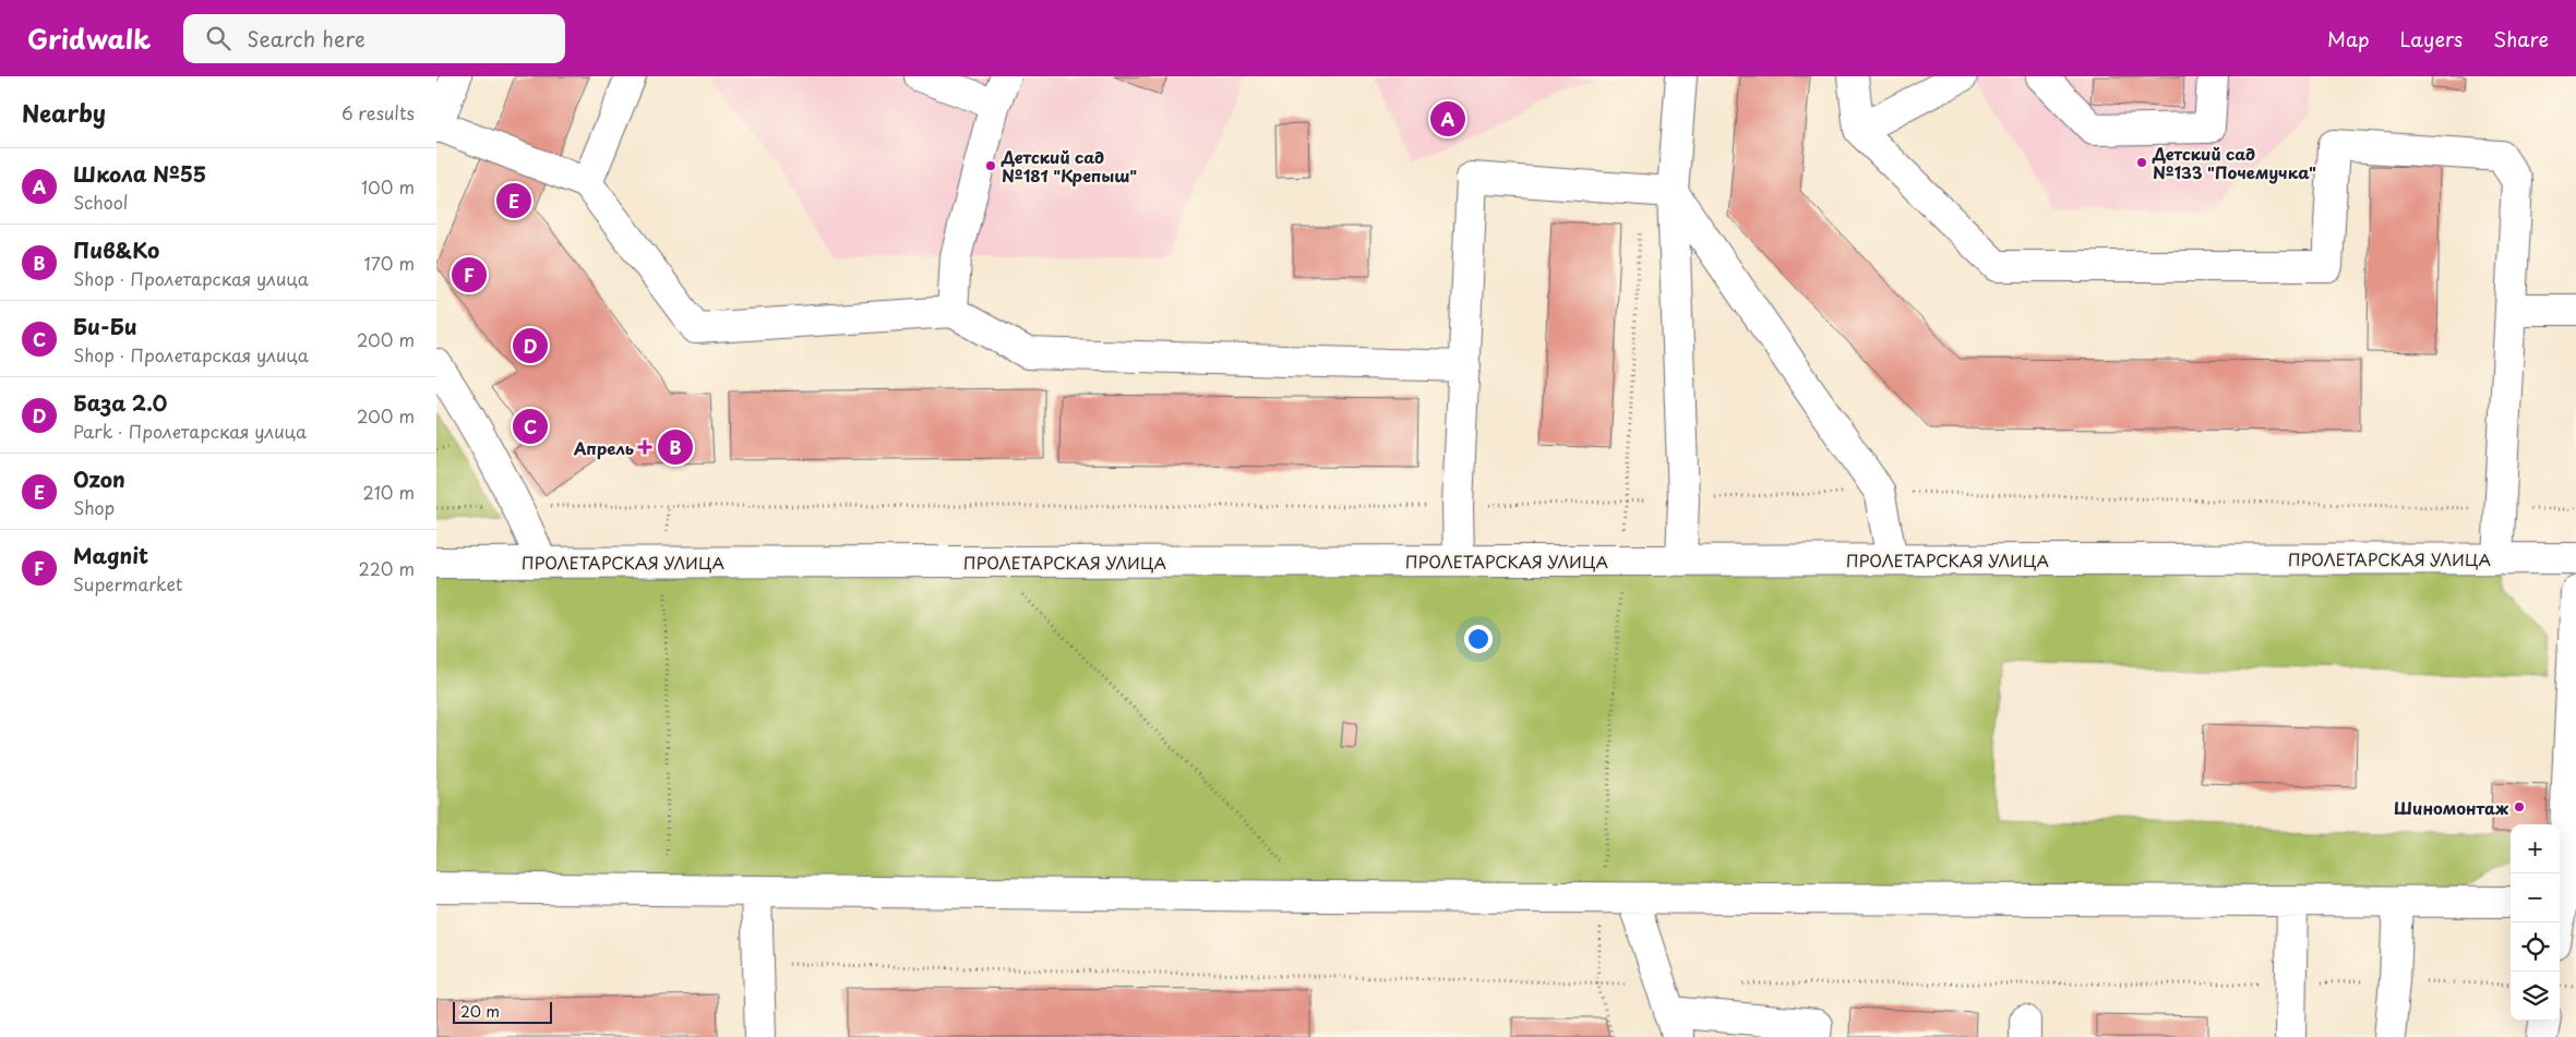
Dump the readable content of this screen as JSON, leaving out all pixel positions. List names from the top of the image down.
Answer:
{
  "streets": {
    "street": ["ПРОЛЕТАРСКАЯ УЛИЦА"]
  },
  "places": {
    "other": ["Детский сад №133 \"Почемучка\"", "Детский сад №181 \"Крепыш\"", "Шиномонтаж"],
    "health": ["Апрель"]
  },
  "scale_bar": "20 m",
  "page": {
    "header": "Gridwalk",
    "search": "Search here",
    "nav": ["Map", "Layers", "Share"],
    "heading": ["Nearby", "6 results"],
    "pins": [
      "A",
      "E",
      "F",
      "D",
      "C",
      "B"
    ],
    "list": [
      {
        "mark": "A",
        "name": "Школа №55",
        "note": "School",
        "value": "100 m"
      },
      {
        "mark": "B",
        "name": "Пив&Ко",
        "note": "Shop · Пролетарская улица",
        "value": "170 m"
      },
      {
        "mark": "C",
        "name": "Би-Би",
        "note": "Shop · Пролетарская улица",
        "value": "200 m"
      },
      {
        "mark": "D",
        "name": "База 2.0",
        "note": "Park · Пролетарская улица",
        "value": "200 m"
      },
      {
        "mark": "E",
        "name": "Ozon",
        "note": "Shop",
        "value": "210 m"
      },
      {
        "mark": "F",
        "name": "Magnit",
        "note": "Supermarket",
        "value": "220 m"
      }
    ],
    "map_buttons": ["+", "−"],
    "scale": "20 m"
  }
}
